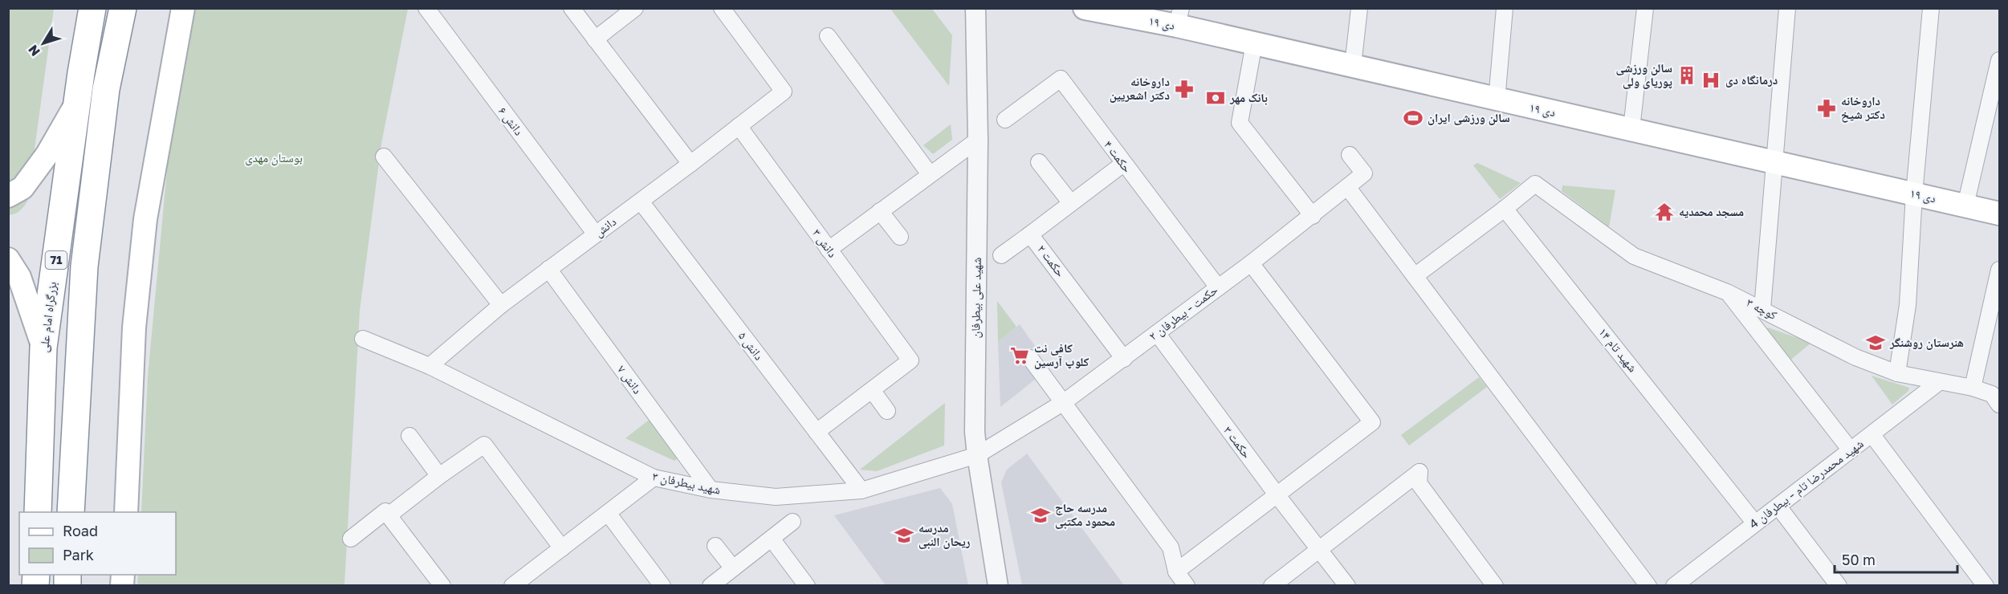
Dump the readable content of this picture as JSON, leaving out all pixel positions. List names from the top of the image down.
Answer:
{
  "streets": {
    "highway": ["71", "بزرگراه امام علی"],
    "main road": ["۱۹ دی"],
    "street": [
      "۶ دانش",
      "حکمت ۴",
      "دانش",
      "دانش ۳",
      "حکمت ۲",
      "شهید علی بیطرفان",
      "کوچه ۳",
      "حکمت - بیطرفان ۲",
      "دانش ۵",
      "شهید تام ۱۴",
      "دانش ۷",
      "حکمت ۳",
      "شهید بیطرفان ۳",
      "شهید محمدرضا تام - بیطرفان 4"
    ]
  },
  "crossings": [
    ["۶ دانش", "دانش"],
    ["حکمت ۴", "حکمت ۲"],
    ["حکمت ۴", "حکمت - بیطرفان ۲"],
    ["دانش", "دانش ۳"],
    ["دانش", "دانش ۵"],
    ["دانش", "دانش ۷"],
    ["دانش", "شهید بیطرفان ۳"],
    ["حکمت ۲", "حکمت - بیطرفان ۲"],
    ["شهید علی بیطرفان", "حکمت - بیطرفان ۲"],
    ["شهید علی بیطرفان", "شهید بیطرفان ۳"],
    ["کوچه ۳", "شهید تام ۱۴"],
    ["کوچه ۳", "شهید محمدرضا تام - بیطرفان 4"],
    ["حکمت - بیطرفان ۲", "حکمت ۳"],
    ["حکمت - بیطرفان ۲", "شهید بیطرفان ۳"],
    ["دانش ۵", "شهید بیطرفان ۳"],
    ["شهید تام ۱۴", "شهید محمدرضا تام - بیطرفان 4"],
    ["دانش ۷", "شهید بیطرفان ۳"]
  ],
  "parks": ["بوستان مهدی"],
  "places": {
    "building": ["سالن ورزشی پوریای ولی"],
    "hospital": ["درمانگاه دی"],
    "pharmacy": ["داروخانه دکتر اشعریین", "داروخانه دکتر شیخ"],
    "bank": ["بانک مهر"],
    "sports": ["سالن ورزشی ایران"],
    "temple": ["مسجد محمدیه"],
    "school or university": ["هنرستان روشنگر", "مدرسه حاج محمود مکتبی", "مدرسه ریحان النبی"],
    "supermarket": ["کافی نت کلوپ آرسین"]
  },
  "legend": ["Road", "Park"],
  "scale_bar": "50 m",
  "north": "bottom left"
}
